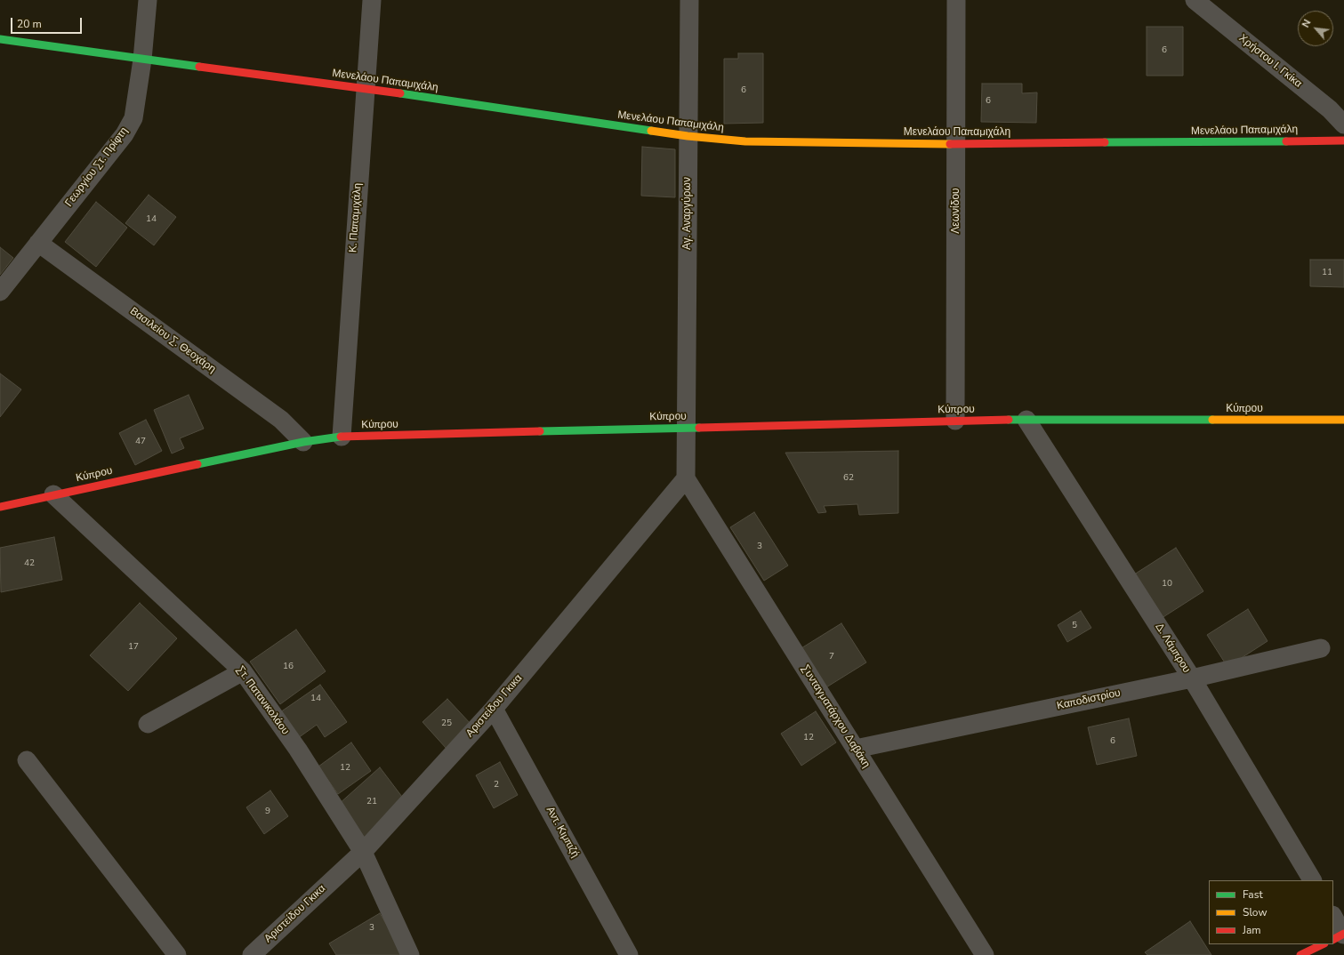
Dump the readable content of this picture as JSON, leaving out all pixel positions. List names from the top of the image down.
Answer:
{
  "streets": {
    "street": [
      "Χρήστου Ι. Γκίκα",
      "Μενελάου Παπαμιχάλη",
      "Γεωργίου Στ. Πρίφτη",
      "Λεωνίδου",
      "Αγ. Αναργύρων",
      "Κ. Παπαμιχάλη",
      "Βασιλείου Σ. Θεοχάρη",
      "Κύπρου",
      "Δ. Λάμπρου",
      "Καποδιστρίου",
      "Στ. Πατανικολάου",
      "Αριστείδου Γκικα",
      "Συνταγματάρχου Δαβάκη",
      "Αντ. Κιμπιζή"
    ]
  },
  "crossings": [
    ["Μενελάου Παπαμιχάλη", "Γεωργίου Στ. Πρίφτη"],
    ["Μενελάου Παπαμιχάλη", "Λεωνίδου"],
    ["Μενελάου Παπαμιχάλη", "Αγ. Αναργύρων"],
    ["Μενελάου Παπαμιχάλη", "Κ. Παπαμιχάλη"],
    ["Γεωργίου Στ. Πρίφτη", "Βασιλείου Σ. Θεοχάρη"],
    ["Λεωνίδου", "Κύπρου"],
    ["Αγ. Αναργύρων", "Κύπρου"],
    ["Κ. Παπαμιχάλη", "Κύπρου"],
    ["Βασιλείου Σ. Θεοχάρη", "Κύπρου"],
    ["Κύπρου", "Δ. Λάμπρου"],
    ["Κύπρου", "Στ. Πατανικολάου"],
    ["Δ. Λάμπρου", "Καποδιστρίου"],
    ["Καποδιστρίου", "Συνταγματάρχου Δαβάκη"],
    ["Στ. Πατανικολάου", "Αριστείδου Γκικα"],
    ["Αριστείδου Γκικα", "Συνταγματάρχου Δαβάκη"],
    ["Αριστείδου Γκικα", "Αντ. Κιμπιζή"]
  ],
  "house_numbers": [
    "6",
    "6",
    "6",
    "14",
    "11",
    "47",
    "62",
    "3",
    "42",
    "10",
    "5",
    "17",
    "7",
    "16",
    "14",
    "25",
    "12",
    "6",
    "12",
    "2",
    "21",
    "9",
    "3"
  ],
  "legend": ["Fast", "Slow", "Jam"],
  "scale_bar": "20 m",
  "north": "top left"
}
